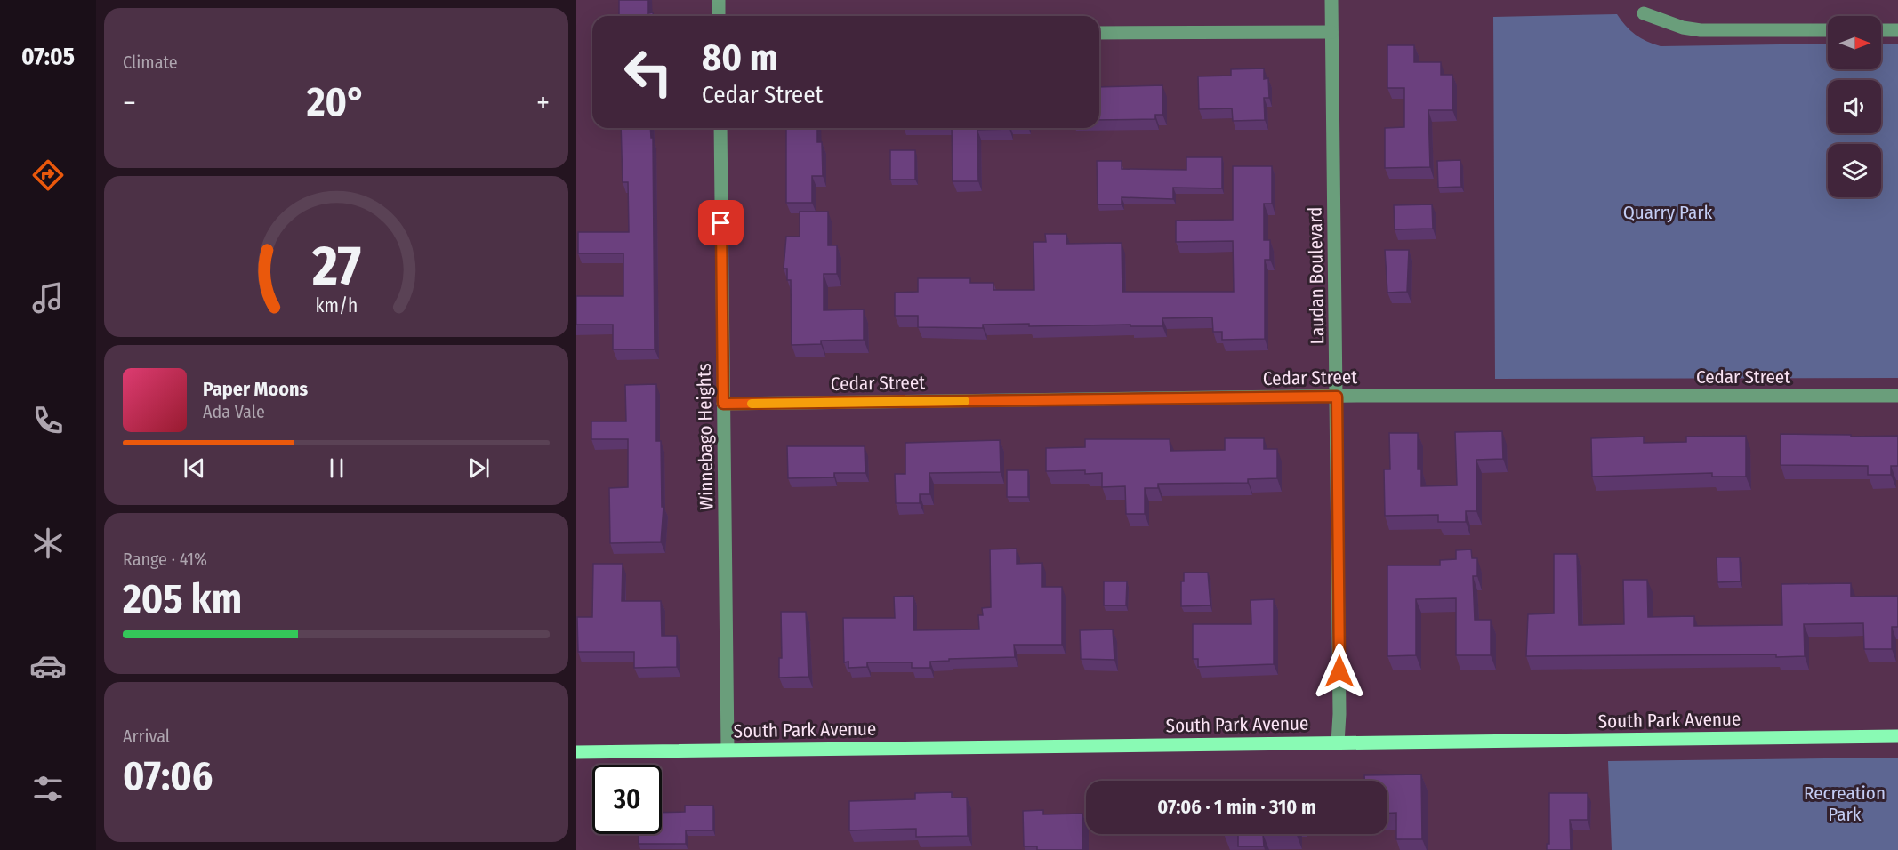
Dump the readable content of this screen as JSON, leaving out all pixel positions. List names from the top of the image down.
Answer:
{
  "streets": {
    "main road": ["South Park Avenue"],
    "street": ["Laudan Boulevard", "Cedar Street", "Winnebago Heights"]
  },
  "crossings": [
    ["Laudan Boulevard", "Cedar Street"],
    ["Laudan Boulevard", "South Park Avenue"],
    ["Cedar Street", "Winnebago Heights"],
    ["Winnebago Heights", "South Park Avenue"]
  ],
  "parks": ["Quarry Park", "Recreation Park"],
  "north": "right",
  "page": {
    "tabs": "07:05",
    "tile": [
      "Climate",
      ["Range · 41%", "205 km"],
      ["Arrival", "07:06"]
    ],
    "turn": ["80 m", "Cedar Street"],
    "heat": ["−", "20°", "+"],
    "song": ["Paper Moons", "Ada Vale"],
    "limit": "30",
    "trip": "07:06 · 1 min · 310 m",
    "gauge": ["27", "km/h"]
  }
}
